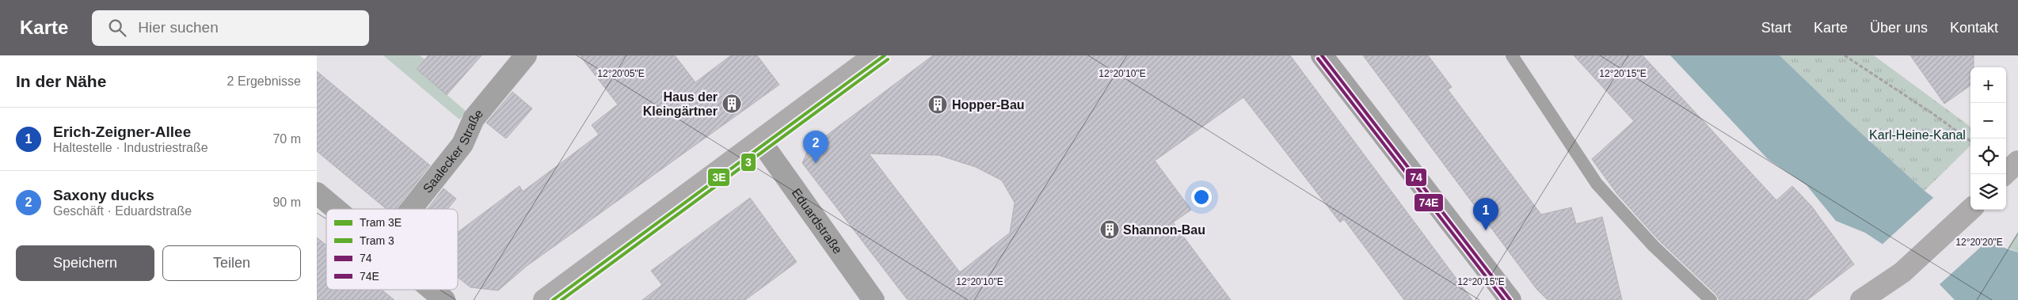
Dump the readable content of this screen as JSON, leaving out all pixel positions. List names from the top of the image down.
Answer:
{
  "streets": {
    "street": ["Saalecker Straße", "Eduardstraße"]
  },
  "parks": ["Karl-Heine-Kanal"],
  "places": {
    "building": ["Haus der Kleingärtner", "Hopper-Bau", "Shannon-Bau"]
  },
  "lines": [
    "tram line 3E",
    "transit line 74",
    "transit line 74E",
    "tram line 3"
  ],
  "legend": [
    "Tram 3E",
    "Tram 3",
    "74",
    "74E"
  ],
  "page": {
    "header": "Karte",
    "search": "Hier suchen",
    "nav": [
      "Start",
      "Karte",
      "Über uns",
      "Kontakt"
    ],
    "heading": ["In der Nähe", "2 Ergebnisse"],
    "map_buttons": ["+", "−"],
    "list": [
      {
        "mark": "1",
        "name": "Erich-Zeigner-Allee",
        "note": "Haltestelle · Industriestraße",
        "value": "70 m"
      },
      {
        "mark": "2",
        "name": "Saxony ducks",
        "note": "Geschäft · Eduardstraße",
        "value": "90 m"
      }
    ],
    "pins": ["2", "1"],
    "buttons": ["Speichern", "Teilen"]
  },
  "coordinates": [
    "12°20'05\"E",
    "12°20'10\"E",
    "12°20'15\"E",
    "12°20'20\"E"
  ]
}
